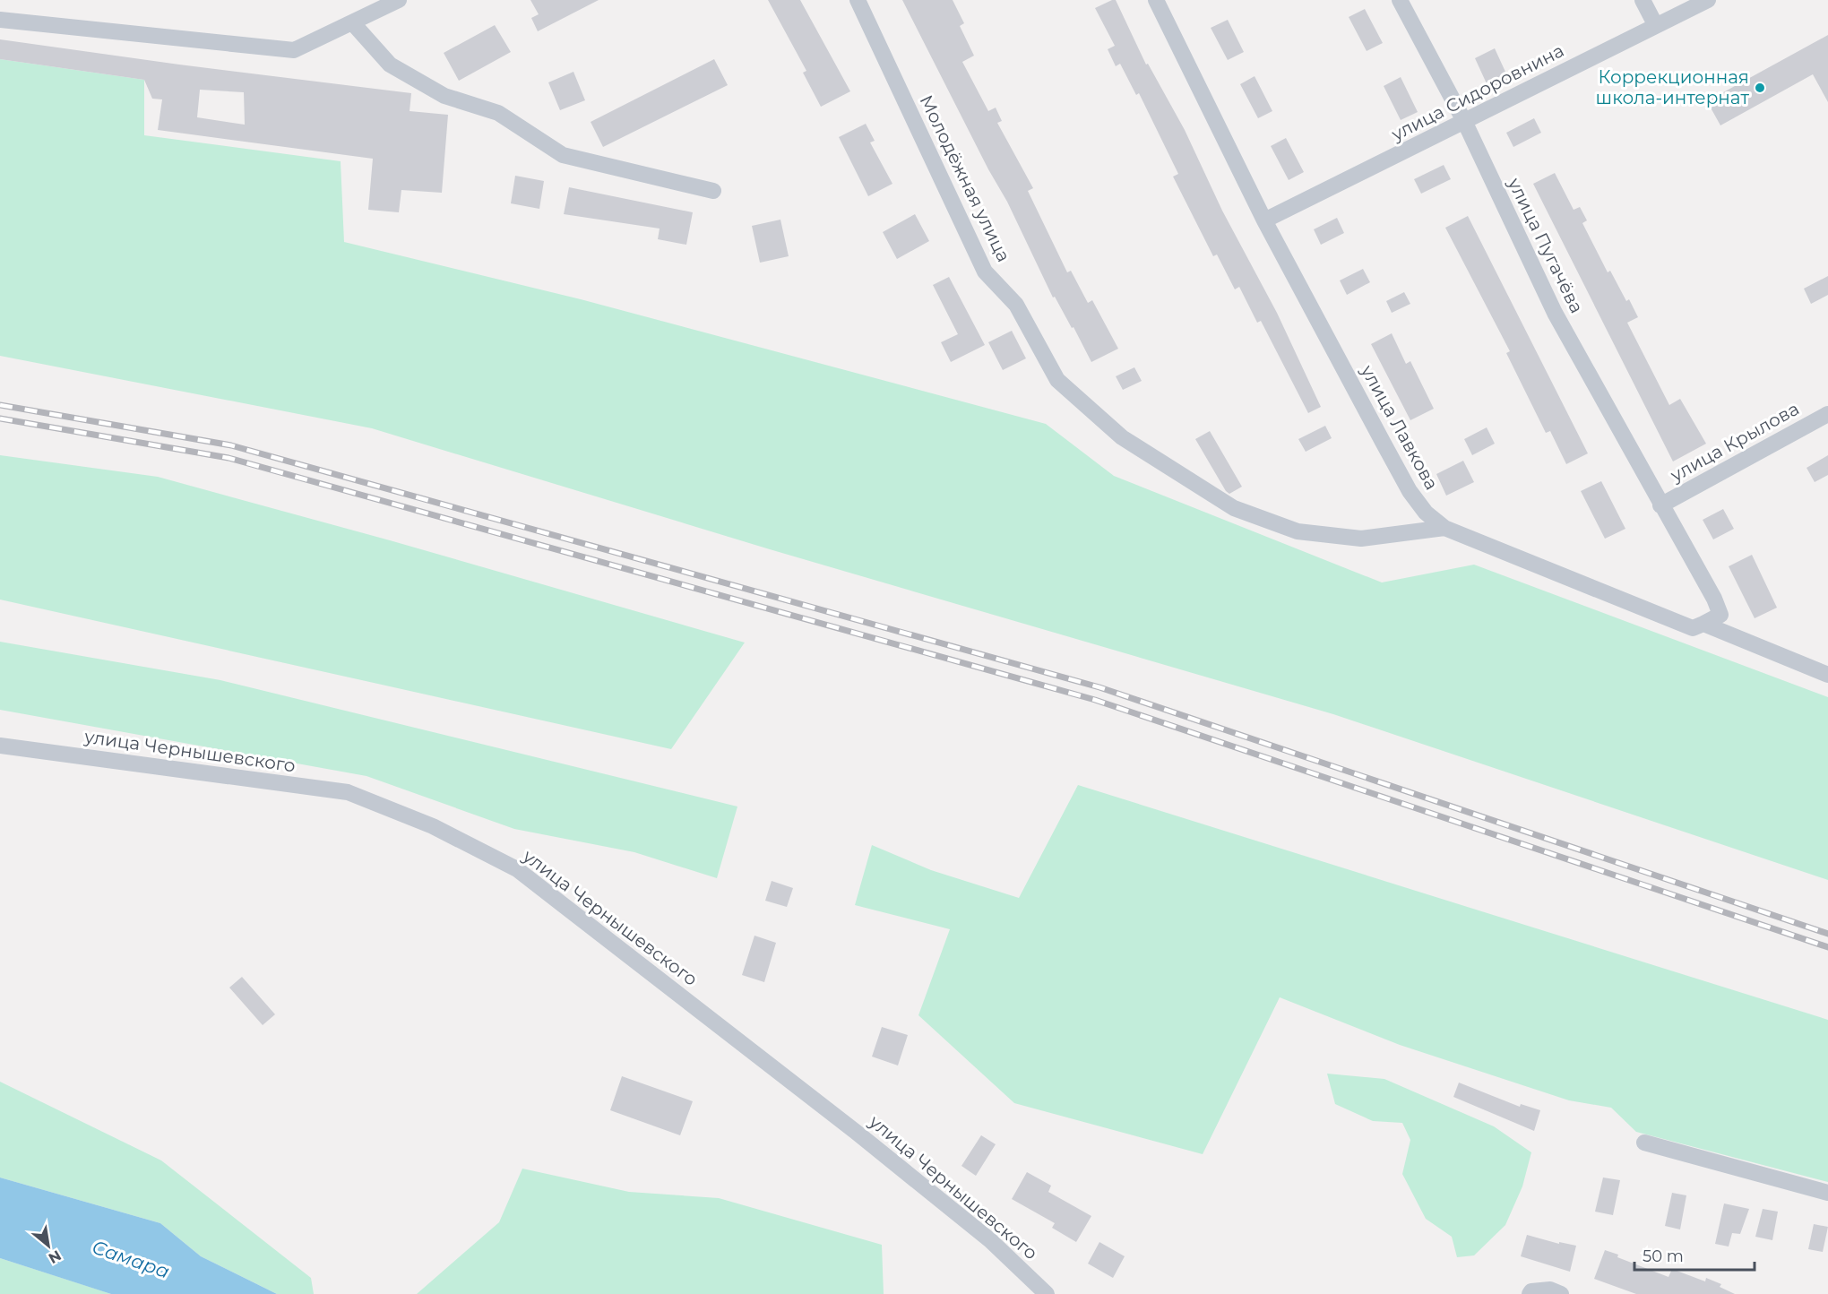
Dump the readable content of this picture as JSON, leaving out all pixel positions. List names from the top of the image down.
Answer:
{
  "streets": {
    "street": [
      "улица Сидоровнина",
      "Молодёжная улица",
      "улица Пугачёва",
      "улица Лавкова",
      "улица Крылова",
      "улица Чернышевского"
    ]
  },
  "crossings": [
    ["улица Сидоровнина", "улица Пугачёва"],
    ["улица Сидоровнина", "улица Лавкова"],
    ["Молодёжная улица", "улица Лавкова"],
    ["улица Пугачёва", "улица Лавкова"],
    ["улица Пугачёва", "улица Крылова"]
  ],
  "water": ["Самара"],
  "places": ["Коррекционная школа-интернат"],
  "scale_bar": "50 m",
  "north": "bottom right"
}
